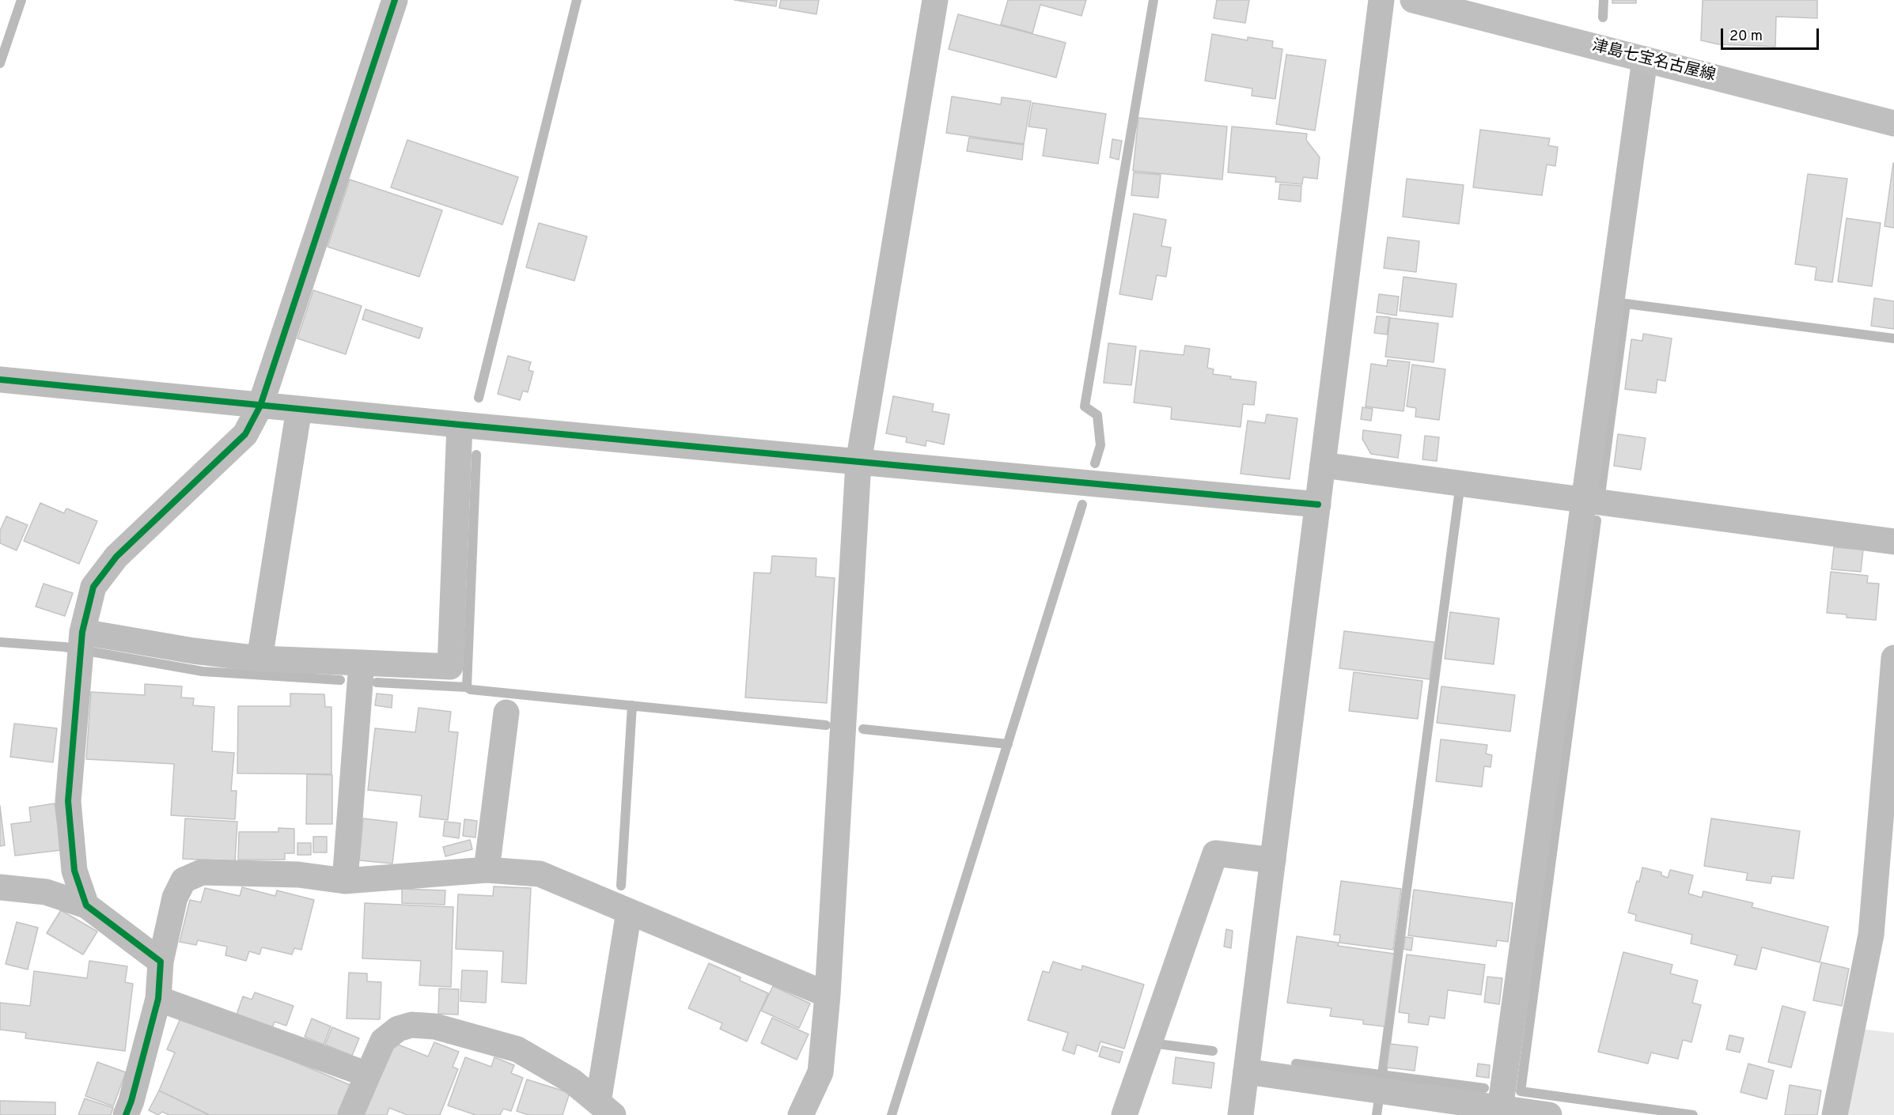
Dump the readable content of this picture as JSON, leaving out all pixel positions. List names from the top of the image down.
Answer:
{
  "streets": {
    "main road": ["津島七宝名古屋線"]
  },
  "scale_bar": "20 m"
}
